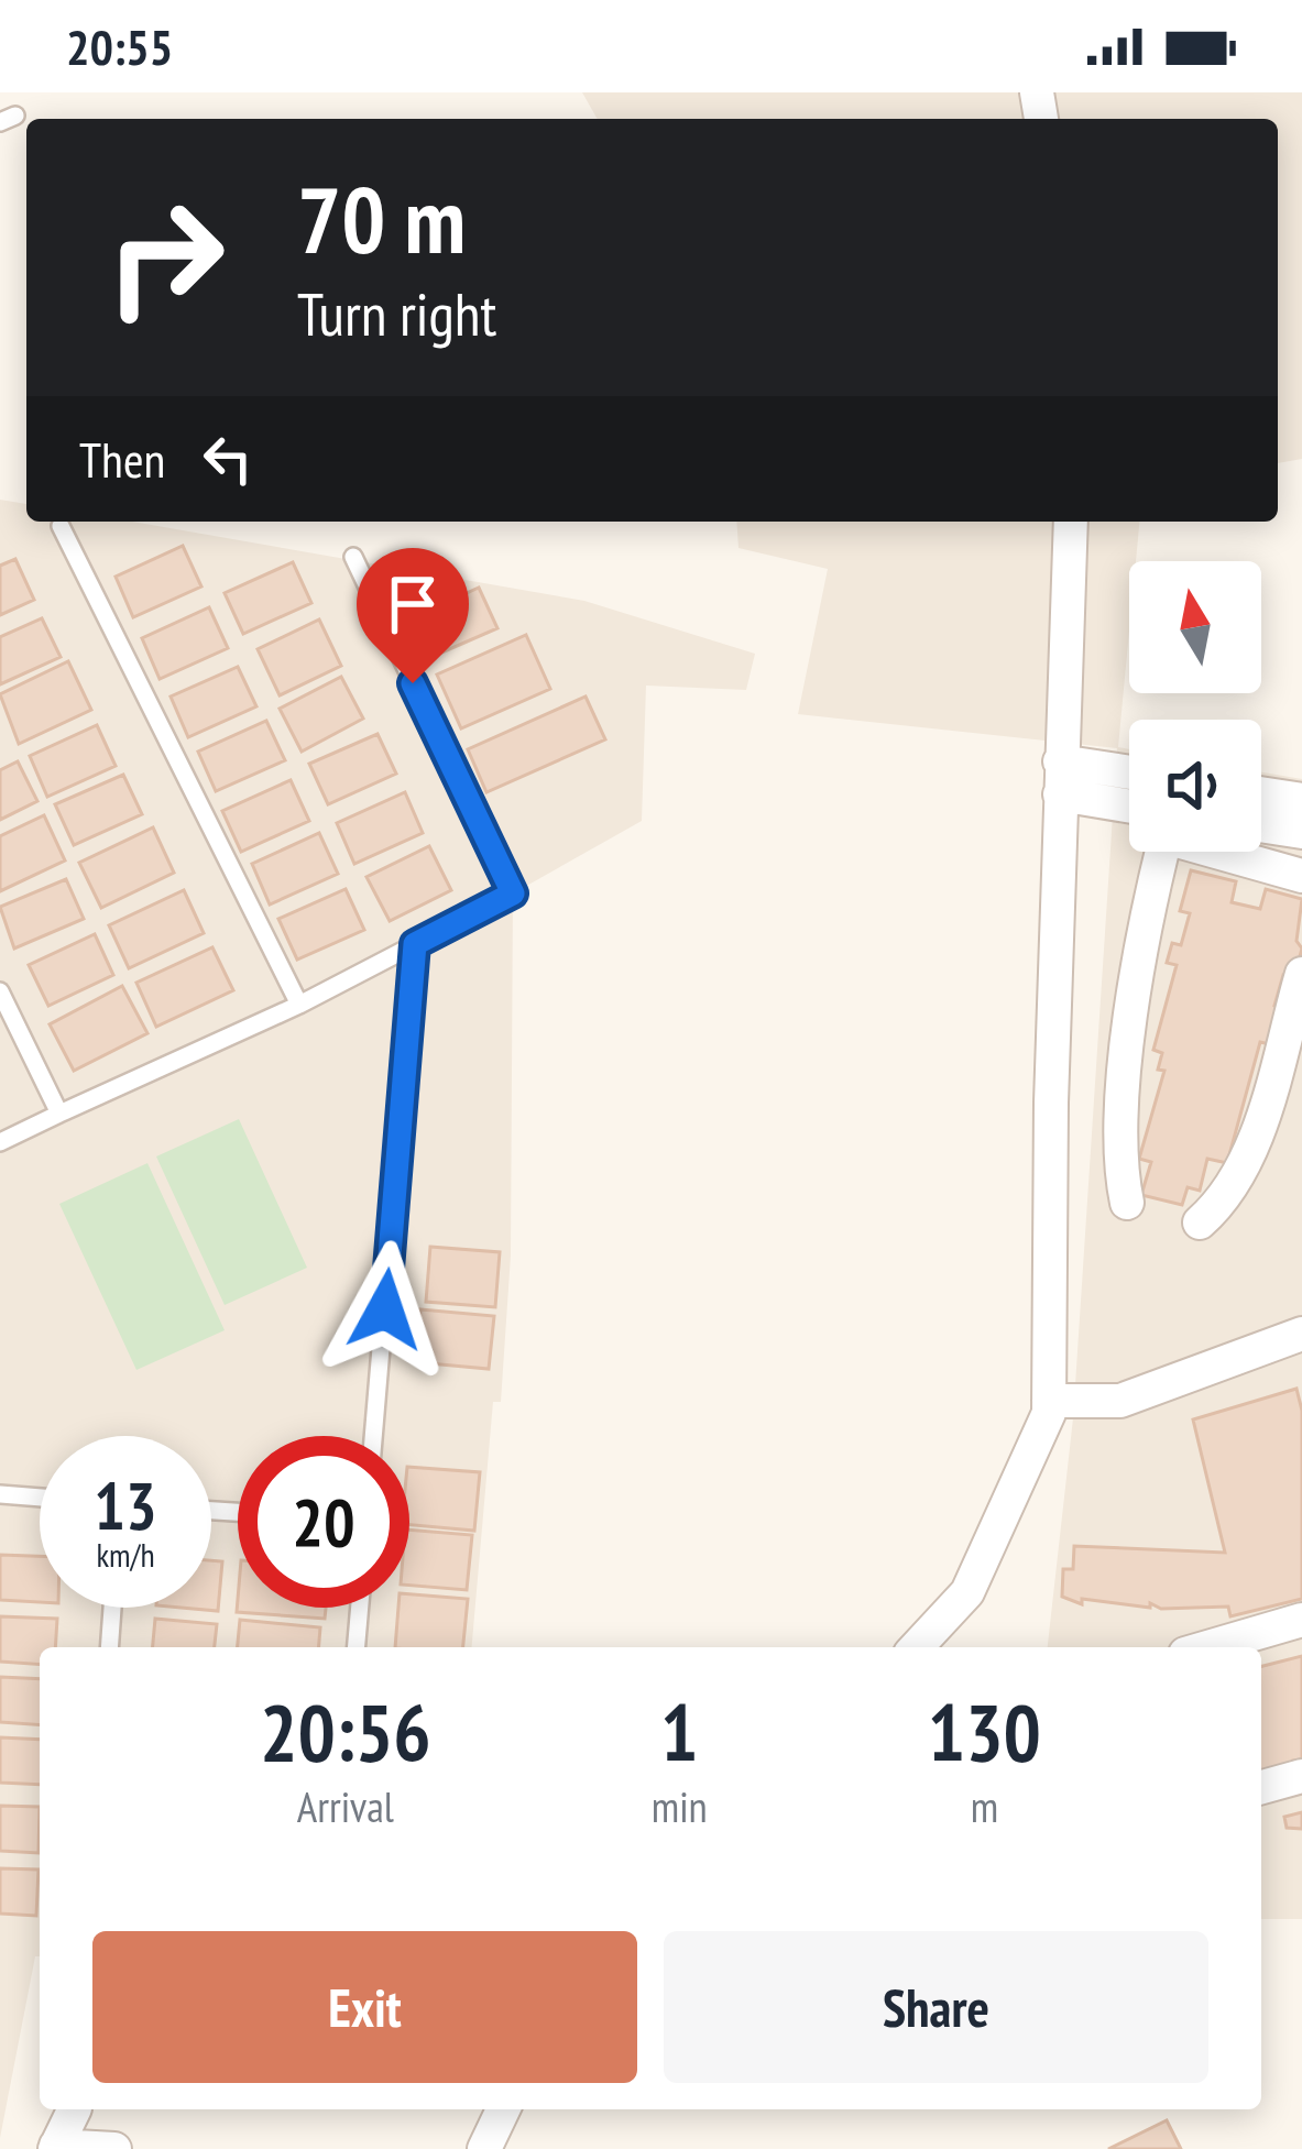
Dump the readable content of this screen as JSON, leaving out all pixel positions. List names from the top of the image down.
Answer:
{
  "north": "top",
  "page": {
    "status": "20:55",
    "turn": ["70 m", "Turn right"],
    "then": "Then",
    "speed": "13 km/h",
    "limit": "20",
    "eta": [
      "20:56",
      "Arrival",
      "1",
      "min",
      "130",
      "m"
    ],
    "buttons": ["Exit", "Share"]
  }
}
